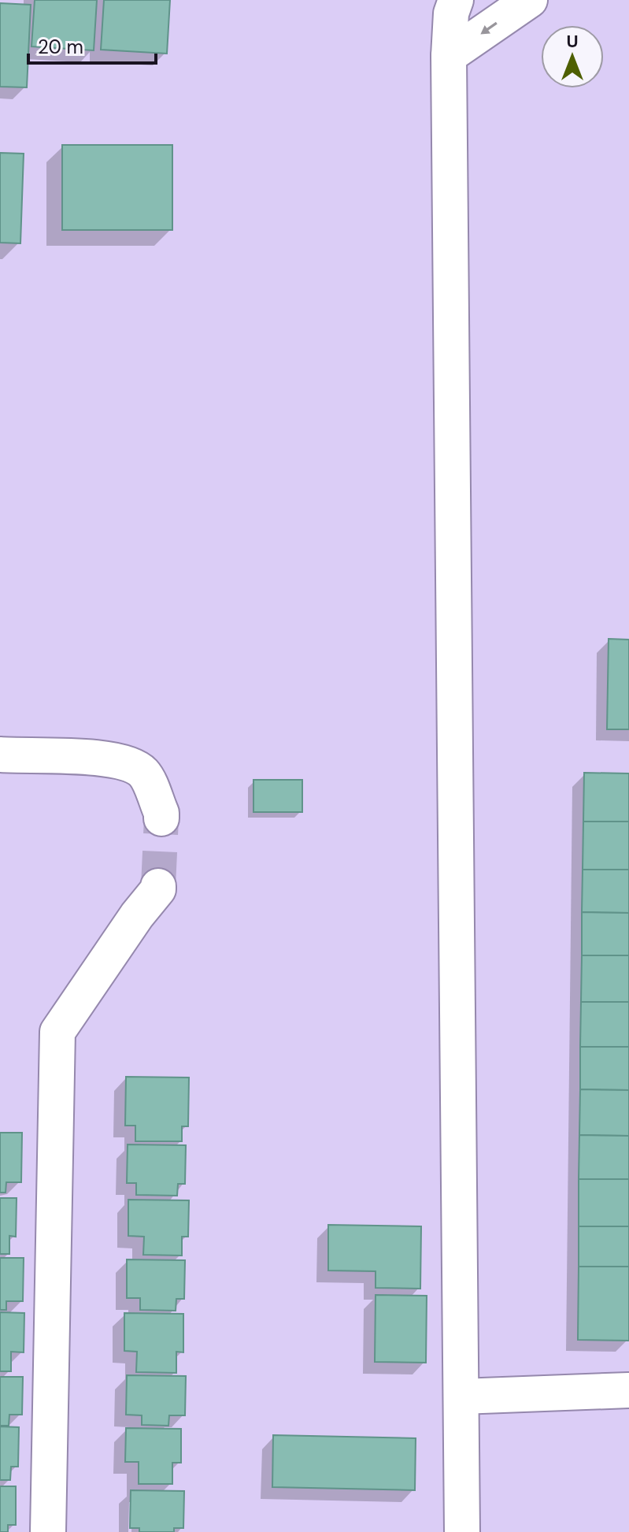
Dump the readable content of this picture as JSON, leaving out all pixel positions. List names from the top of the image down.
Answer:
{
  "scale_bar": "20 m",
  "north": "top"
}
